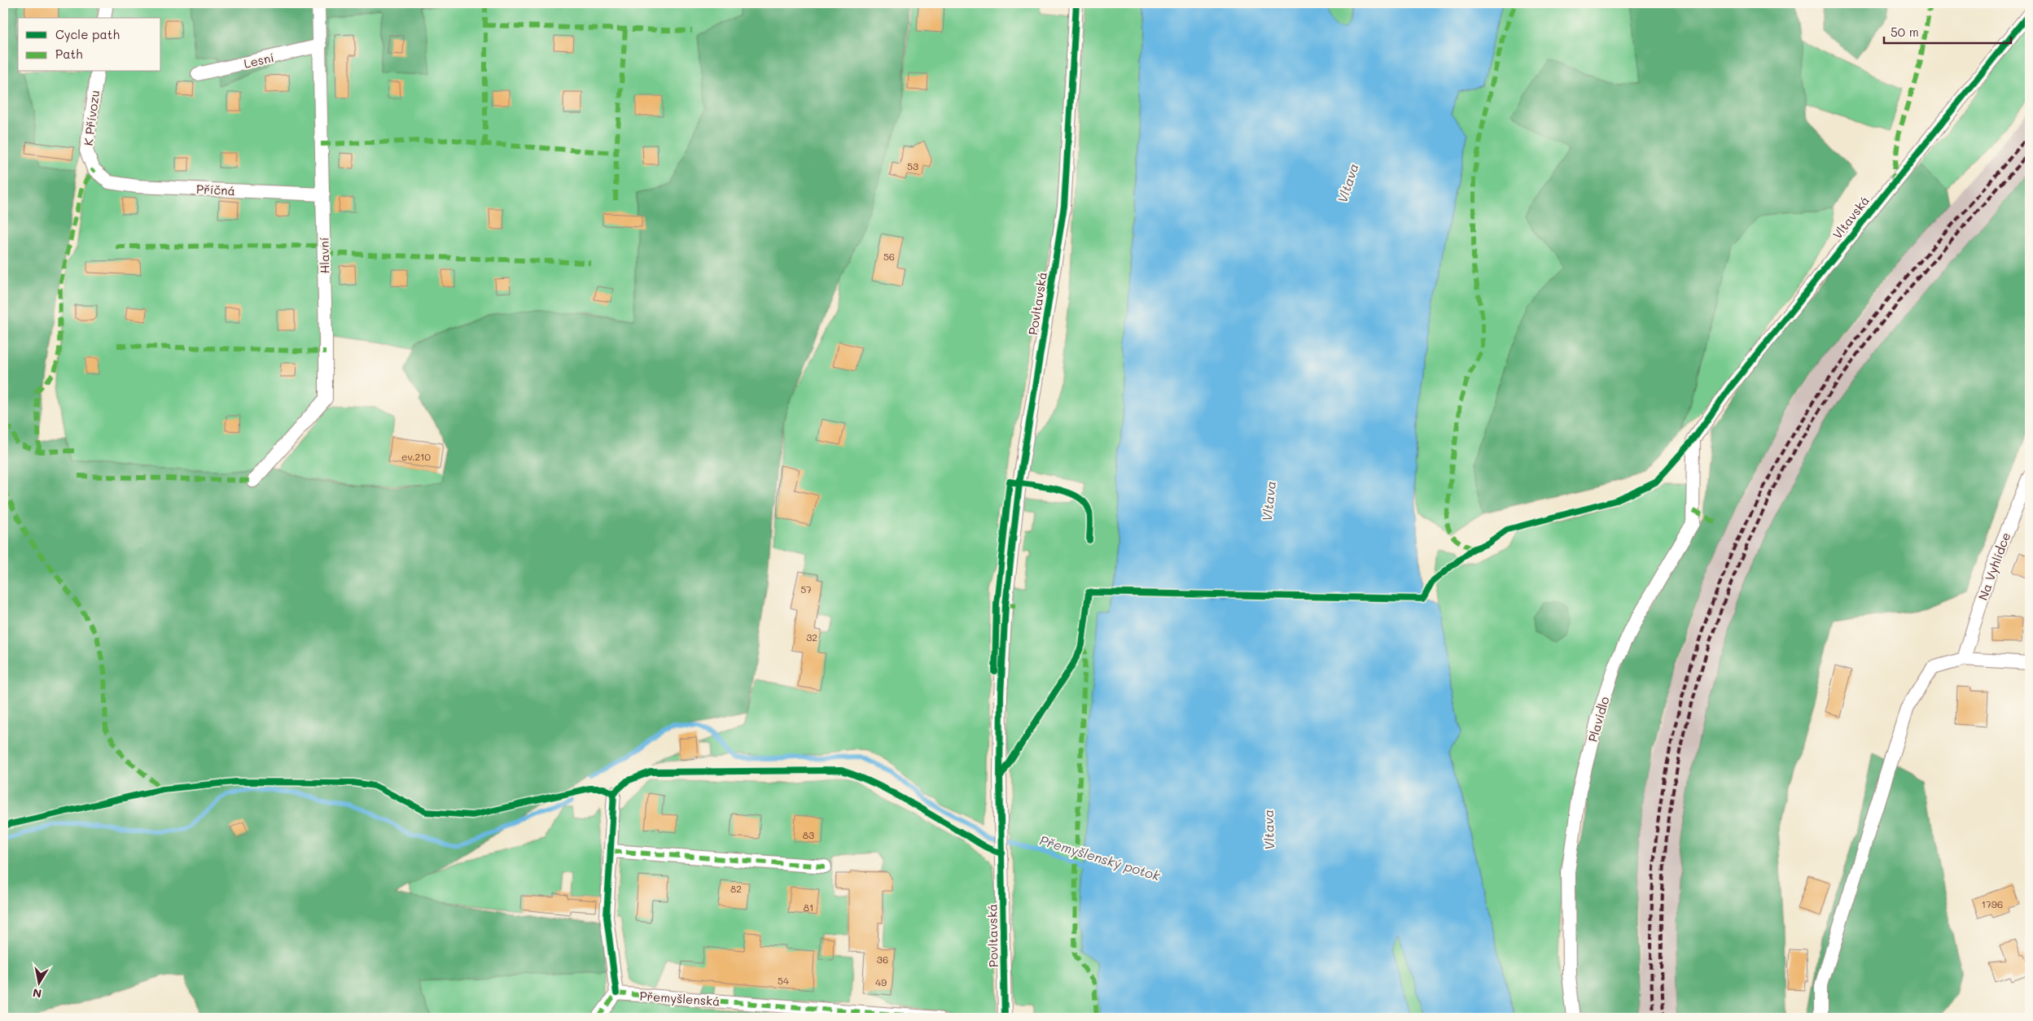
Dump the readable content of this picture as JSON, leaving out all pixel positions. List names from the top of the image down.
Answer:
{
  "streets": {
    "street": [
      "Lesní",
      "K Přívozu",
      "Příčná",
      "Vltavská",
      "Hlavní",
      "Povltavská",
      "Na Vyhlídce",
      "Plavidlo",
      "Přemyšlenská"
    ]
  },
  "crossings": [
    ["Lesní", "Hlavní"],
    ["K Přívozu", "Příčná"],
    ["Příčná", "Hlavní"],
    ["Vltavská", "Plavidlo"]
  ],
  "water": ["Vltava", "Přemyšlenský potok"],
  "house_numbers": [
    "53",
    "56",
    "ev.210",
    "57",
    "32",
    "83",
    "82",
    "1796",
    "81",
    "36",
    "54",
    "49"
  ],
  "legend": ["Cycle path", "Path"],
  "scale_bar": "50 m",
  "north": "bottom"
}
